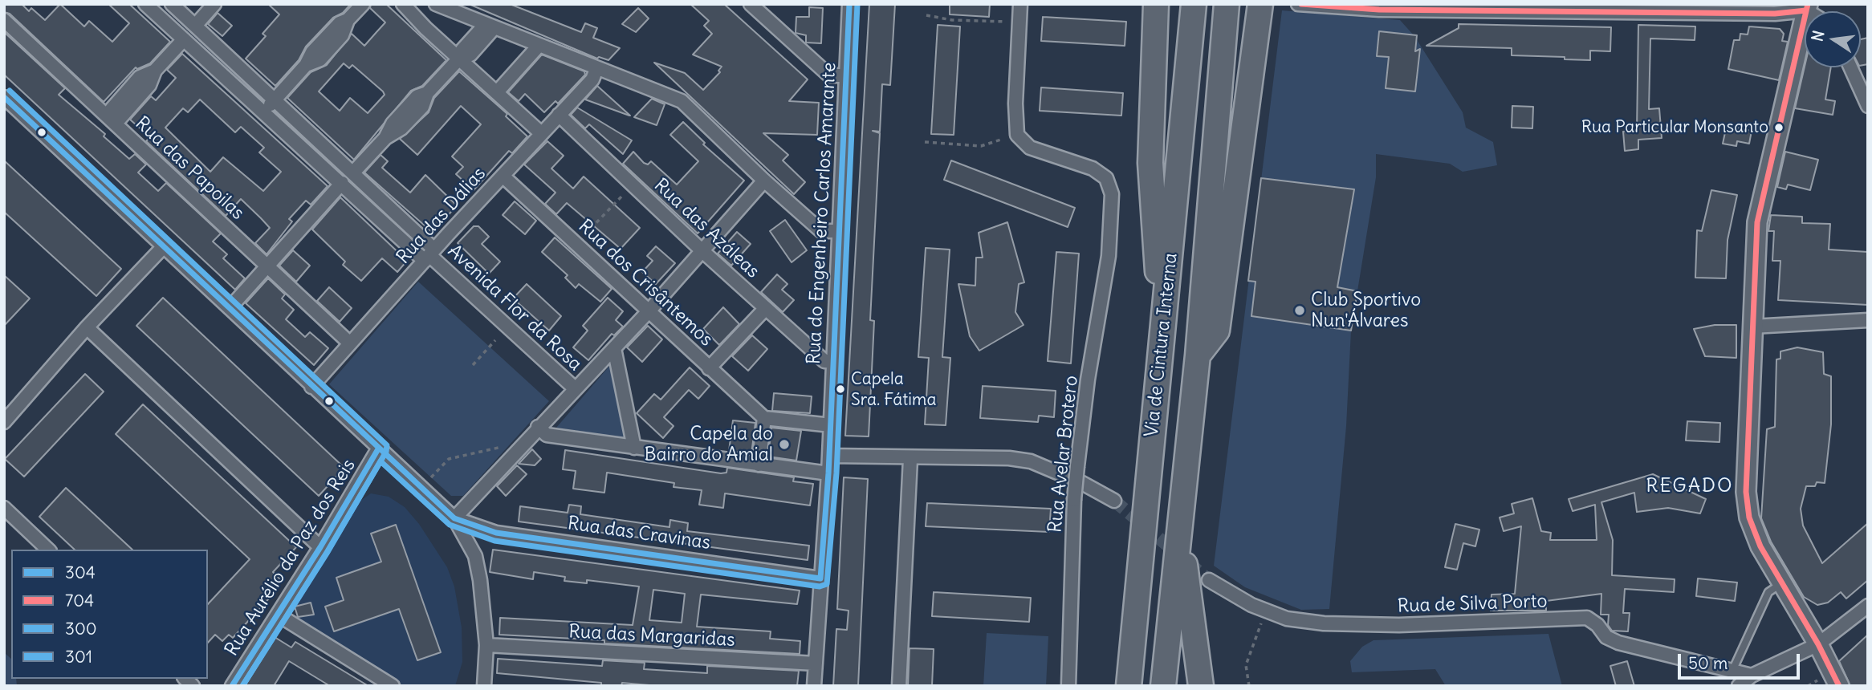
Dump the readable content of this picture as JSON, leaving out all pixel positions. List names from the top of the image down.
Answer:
{
  "streets": {
    "highway": ["Via de Cintura Interna"],
    "street": [
      "Rua das Papoilas",
      "Rua do Engenheiro Carlos Amarante",
      "Rua das Dálias",
      "Rua das Azáleas",
      "Rua dos Crisântemos",
      "Avenida Flor da Rosa",
      "Rua Avelar Brotero",
      "Rua das Cravinas",
      "Rua Aurélio da Paz dos Reis",
      "Rua de Silva Porto",
      "Rua das Margaridas"
    ]
  },
  "crossings": [
    ["Rua das Papoilas", "Rua das Dálias"],
    ["Rua do Engenheiro Carlos Amarante", "Rua das Azáleas"],
    ["Rua do Engenheiro Carlos Amarante", "Rua das Cravinas"],
    ["Rua do Engenheiro Carlos Amarante", "Rua das Margaridas"],
    ["Rua das Dálias", "Rua das Azáleas"],
    ["Rua das Dálias", "Rua dos Crisântemos"],
    ["Rua das Dálias", "Avenida Flor da Rosa"]
  ],
  "districts": ["REGADO"],
  "places": [
    "Rua Particular Monsanto",
    "Club Sportivo Nun'Álvares",
    "Capela Sra. Fátima",
    "Capela do Bairro do Amial"
  ],
  "lines": [
    "transit line 304",
    "transit line 704",
    "transit line 300",
    "transit line 301"
  ],
  "legend": [
    "304",
    "704",
    "300",
    "301"
  ],
  "scale_bar": "50 m",
  "north": "left"
}
